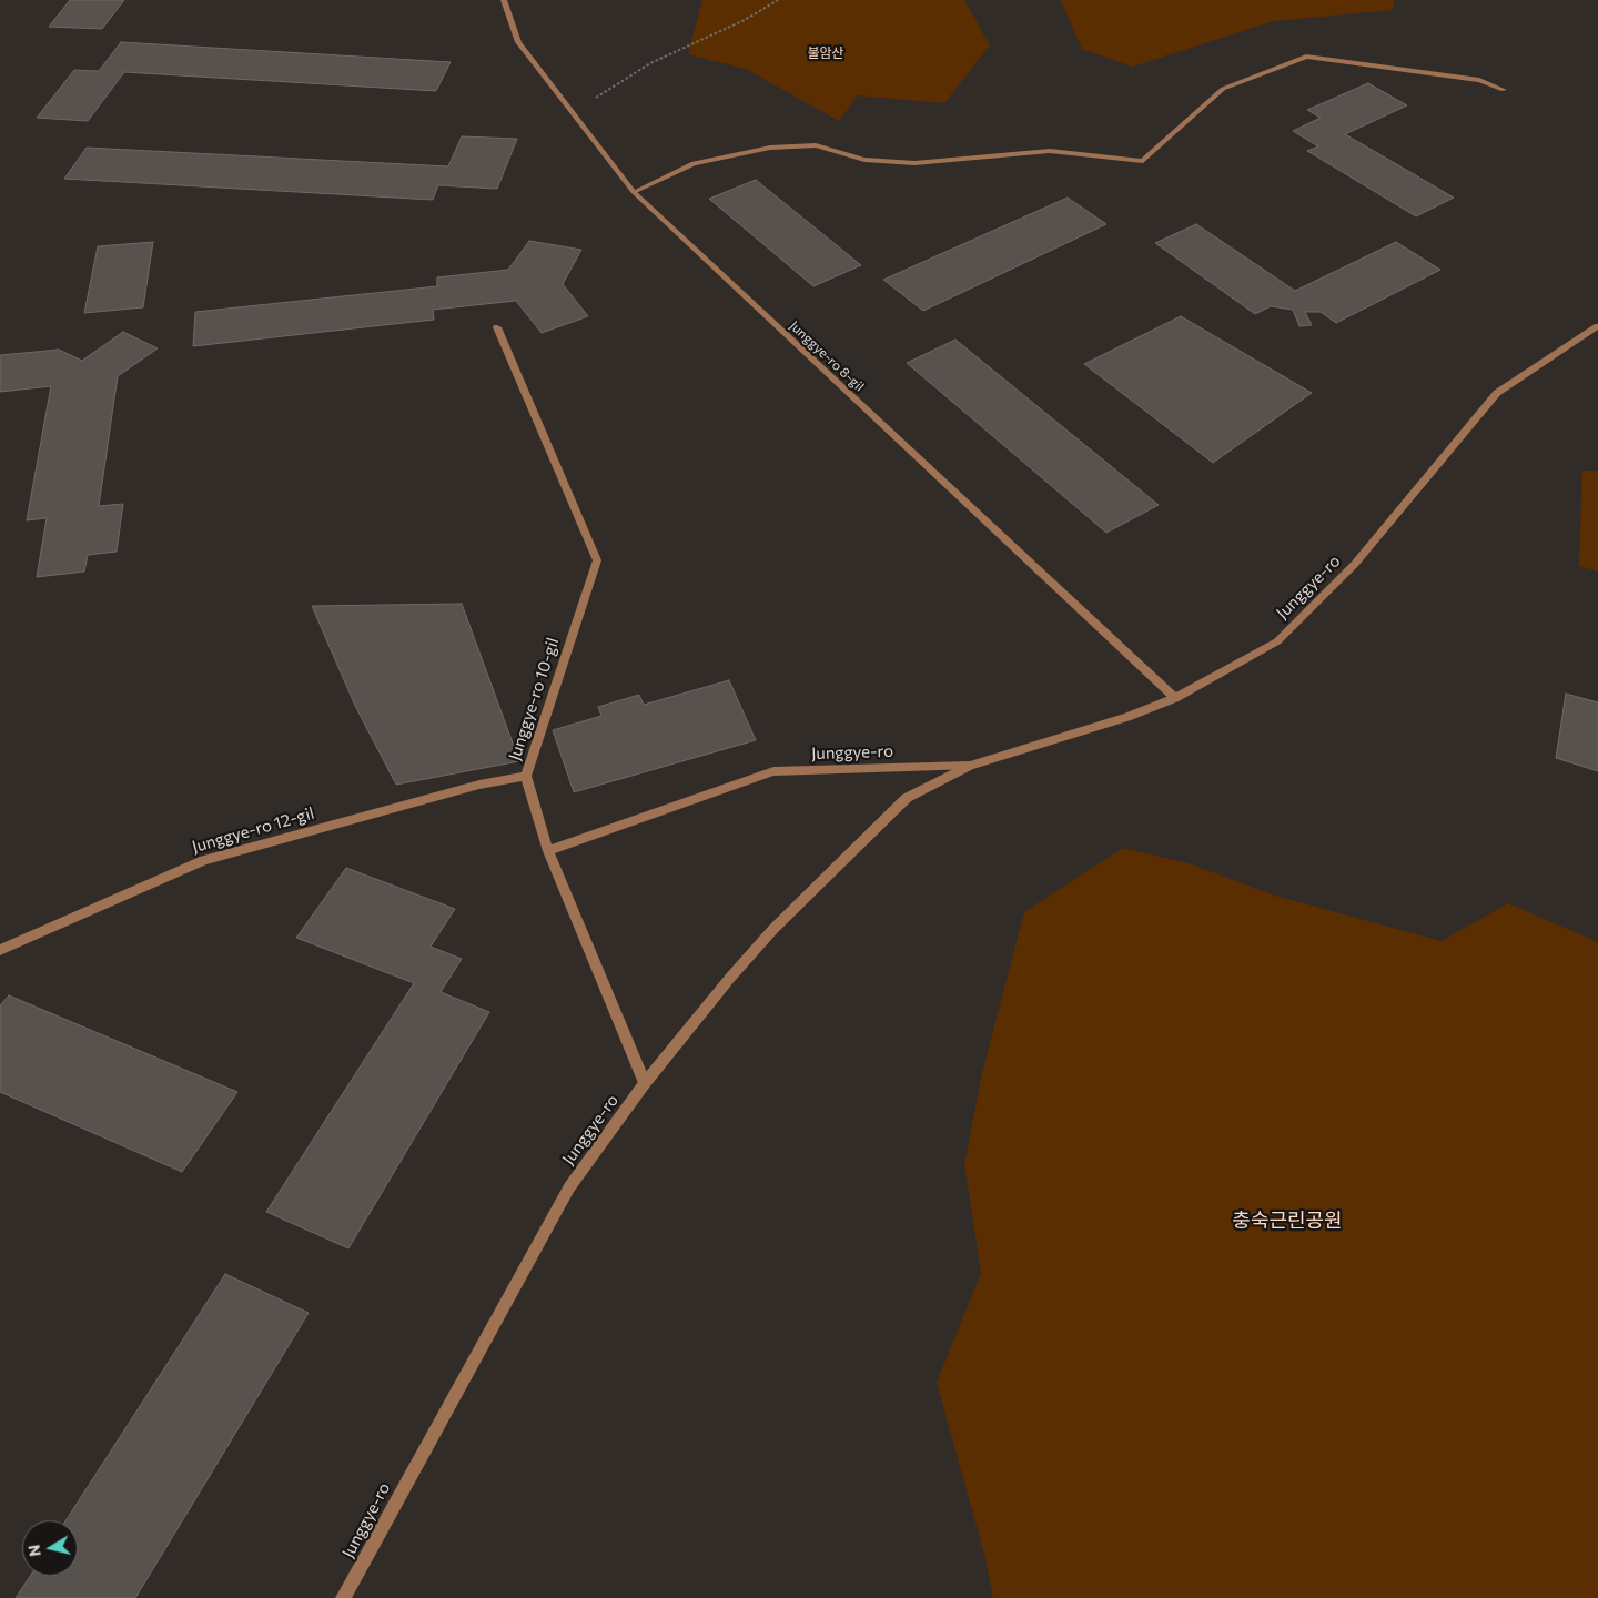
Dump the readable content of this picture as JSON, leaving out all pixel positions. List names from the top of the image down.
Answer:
{
  "streets": {
    "street": [
      "Junggye-ro 8-gil",
      "Junggye-ro",
      "Junggye-ro 10-gil",
      "Junggye-ro 12-gil"
    ]
  },
  "crossings": [
    ["Junggye-ro 8-gil", "Junggye-ro"],
    ["Junggye-ro", "Junggye-ro 10-gil"],
    ["Junggye-ro 10-gil", "Junggye-ro 12-gil"]
  ],
  "parks": ["불암산", "충숙근린공원"],
  "north": "left"
}
